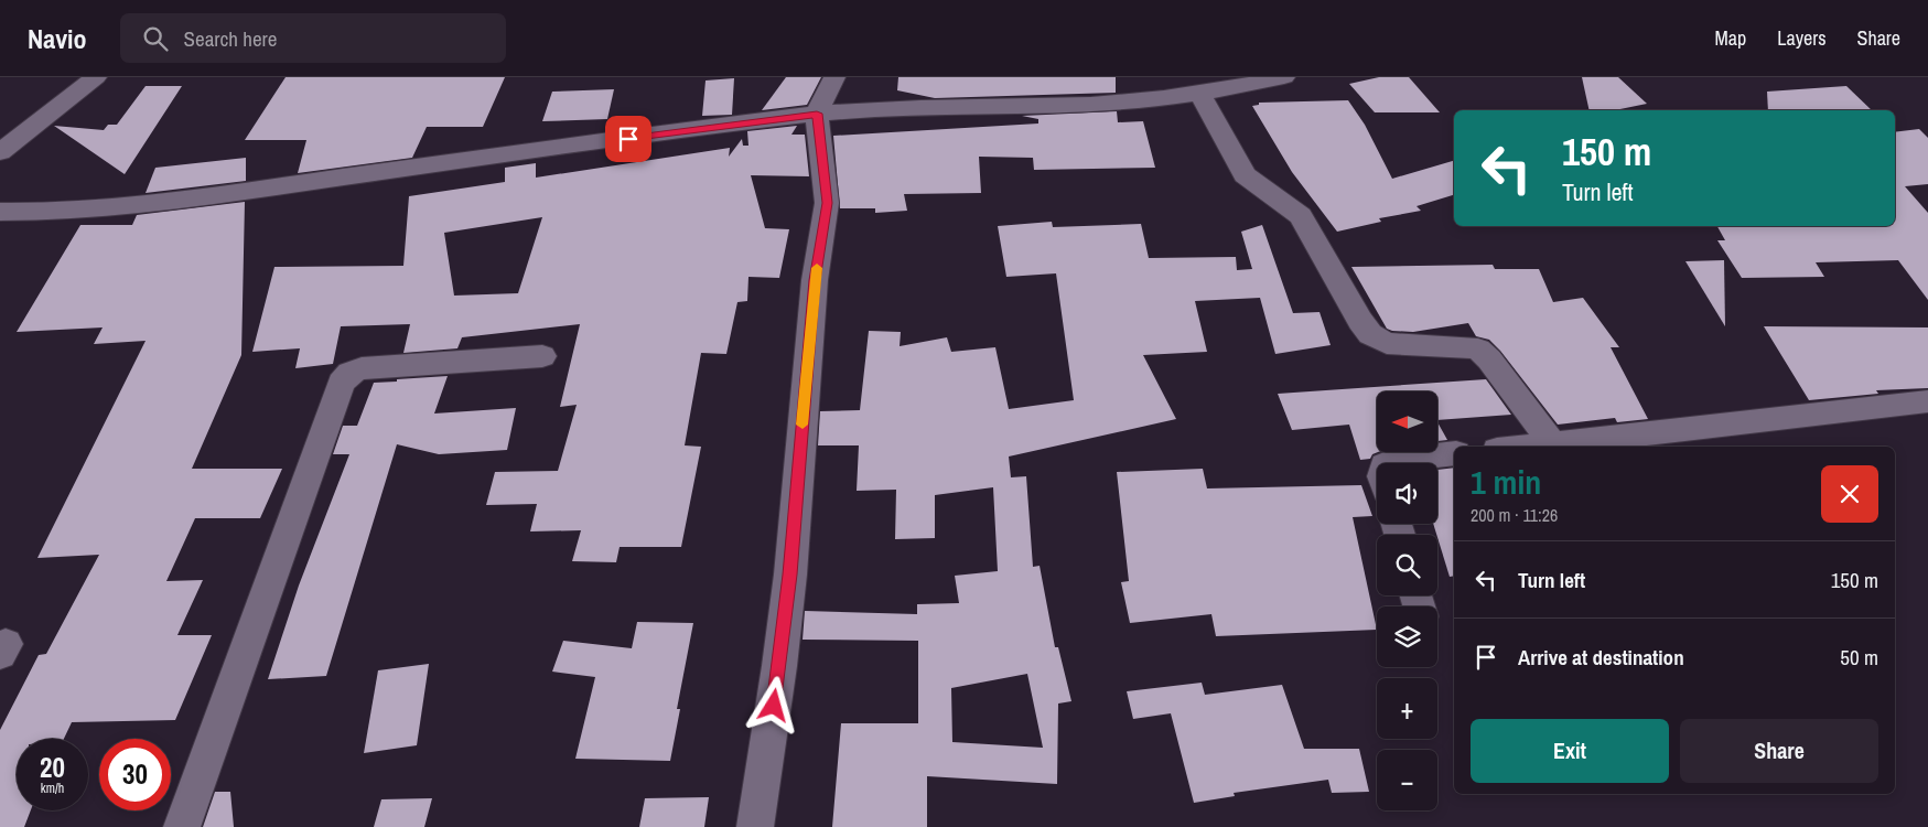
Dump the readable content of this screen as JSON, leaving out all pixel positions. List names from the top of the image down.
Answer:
{
  "north": "left",
  "page": {
    "header": "Navio",
    "search": "Search here",
    "nav": ["Map", "Layers", "Share"],
    "turn": ["150 m", "Turn left"],
    "map_buttons": ["+", "−"],
    "heading": ["1 min", "200 m · 11:26"],
    "list": [
      {
        "name": "Turn left",
        "value": "150 m"
      },
      {
        "name": "Arrive at destination",
        "value": "50 m"
      }
    ],
    "buttons": ["Exit", "Share"],
    "speed": "20 km/h",
    "limit": "30"
  }
}
